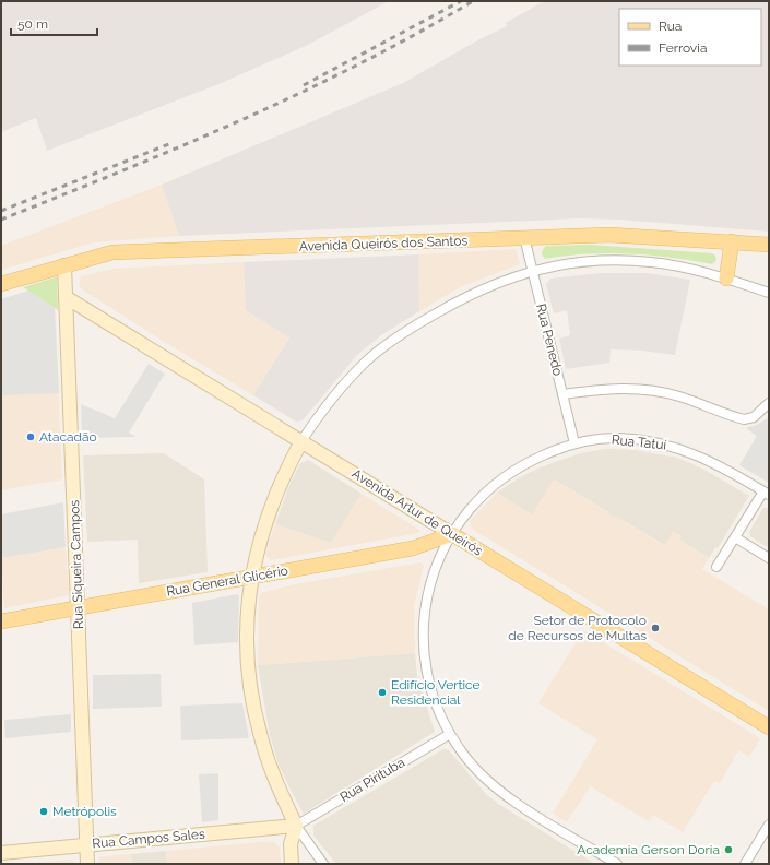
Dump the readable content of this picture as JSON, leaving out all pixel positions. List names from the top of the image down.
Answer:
{
  "streets": {
    "main road": ["Avenida Queirós dos Santos", "Avenida Artur de Queirós", "Rua General Glicério"],
    "street": [
      "Rua Penedo",
      "Rua Tatuí",
      "Rua Siqueira Campos",
      "Rua Pirituba",
      "Rua Campos Sales"
    ]
  },
  "crossings": [
    ["Avenida Queirós dos Santos", "Rua Penedo"],
    ["Avenida Queirós dos Santos", "Rua Siqueira Campos"],
    ["Rua Penedo", "Rua Tatuí"],
    ["Rua Tatuí", "Avenida Artur de Queirós"],
    ["Rua Tatuí", "Rua General Glicério"],
    ["Rua Tatuí", "Rua Pirituba"],
    ["Avenida Artur de Queirós", "Rua Siqueira Campos"],
    ["Avenida Artur de Queirós", "Rua General Glicério"],
    ["Rua Siqueira Campos", "Rua General Glicério"],
    ["Rua Siqueira Campos", "Rua Campos Sales"],
    ["Rua Pirituba", "Rua Campos Sales"]
  ],
  "places": [
    "Atacadão",
    "Setor de Protocolo de Recursos de Multas",
    "Edifício Vertice Residencial",
    "Metrópolis",
    "Academia Gerson Doria"
  ],
  "legend": ["Rua", "Ferrovia"],
  "scale_bar": "50 m"
}
